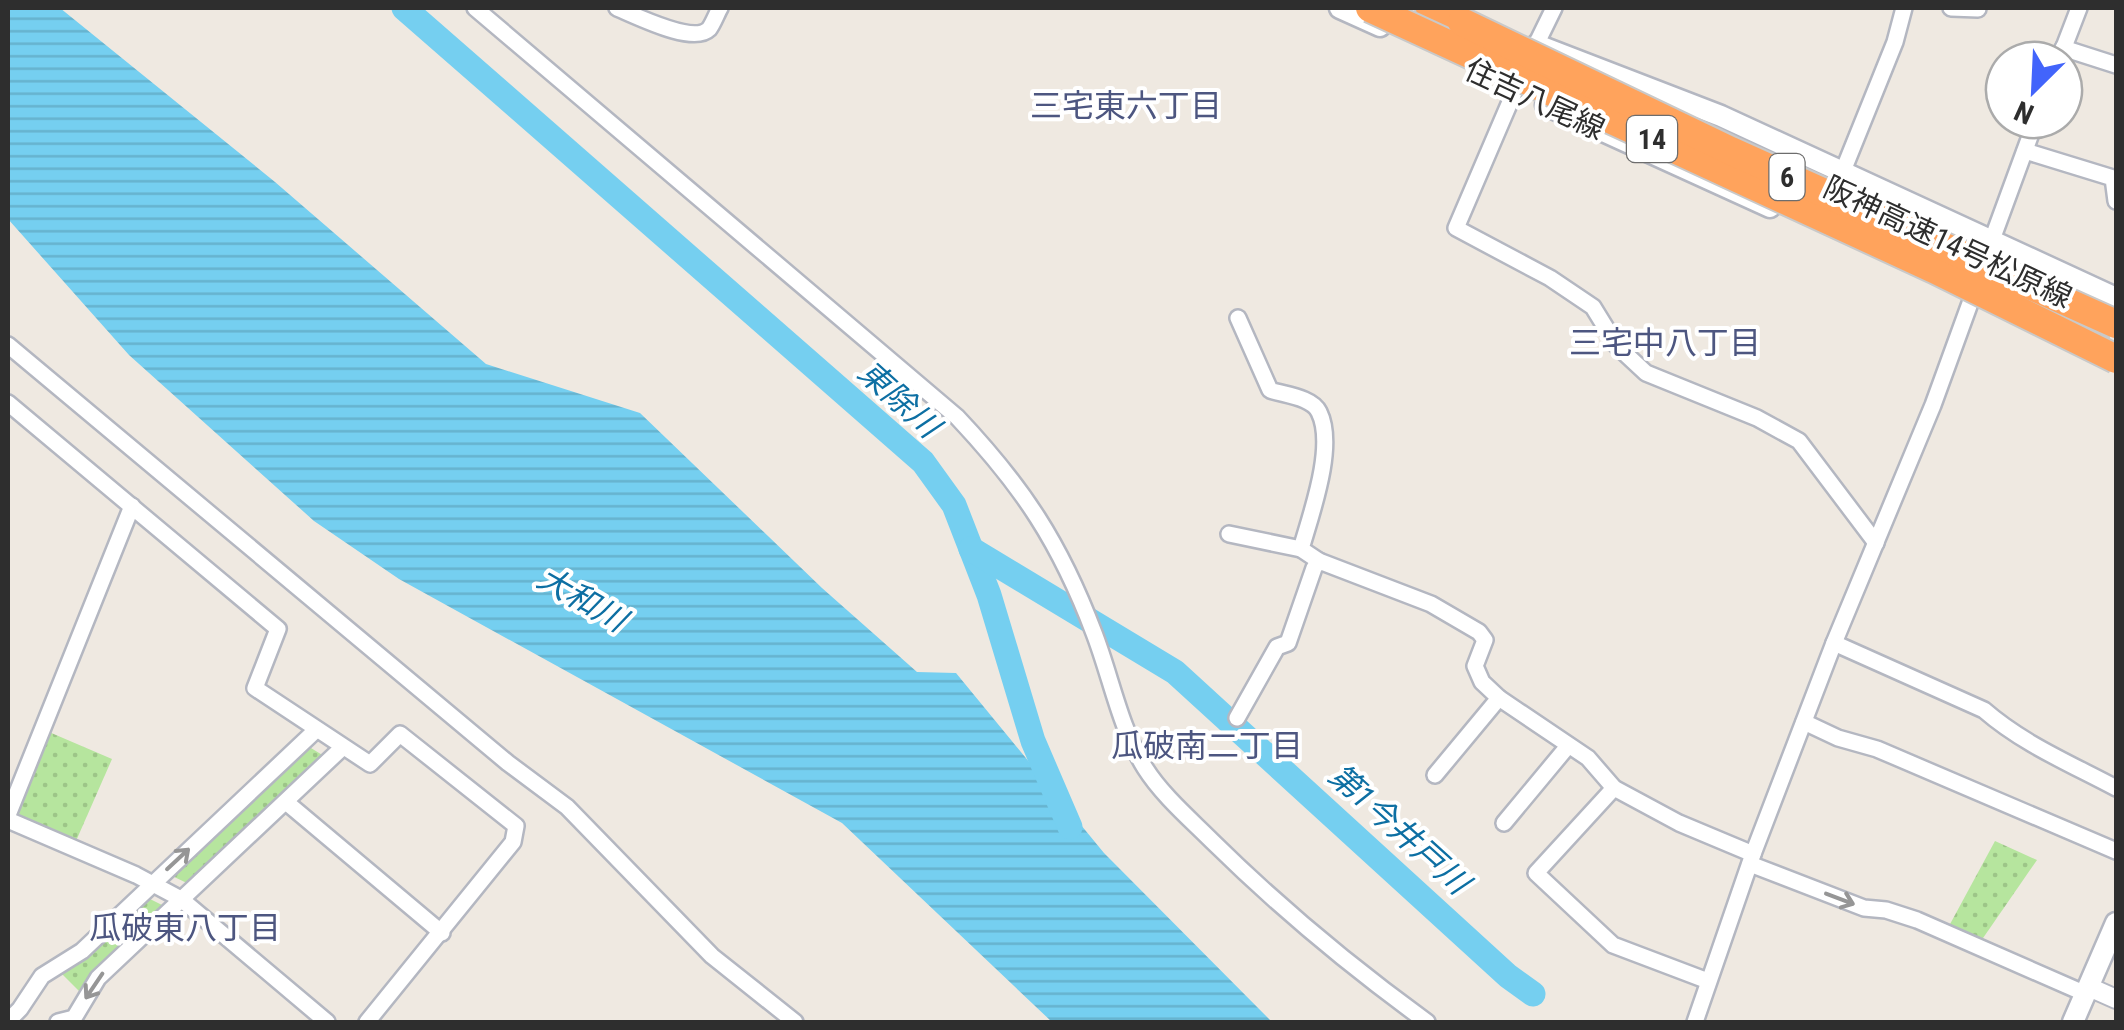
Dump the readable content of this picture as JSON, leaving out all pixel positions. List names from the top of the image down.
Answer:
{
  "streets": {
    "highway": ["14", "6", "阪神高速14号松原線"],
    "main road": ["住吉八尾線"]
  },
  "crossings": [
    ["住吉八尾線", "6"],
    ["住吉八尾線", "阪神高速14号松原線"],
    ["6", "阪神高速14号松原線"]
  ],
  "districts": [
    "三宅東六丁目",
    "三宅中八丁目",
    "瓜破南二丁目",
    "瓜破東八丁目"
  ],
  "water": ["東除川", "大和川", "第1今井戸川"],
  "north": "bottom left"
}
